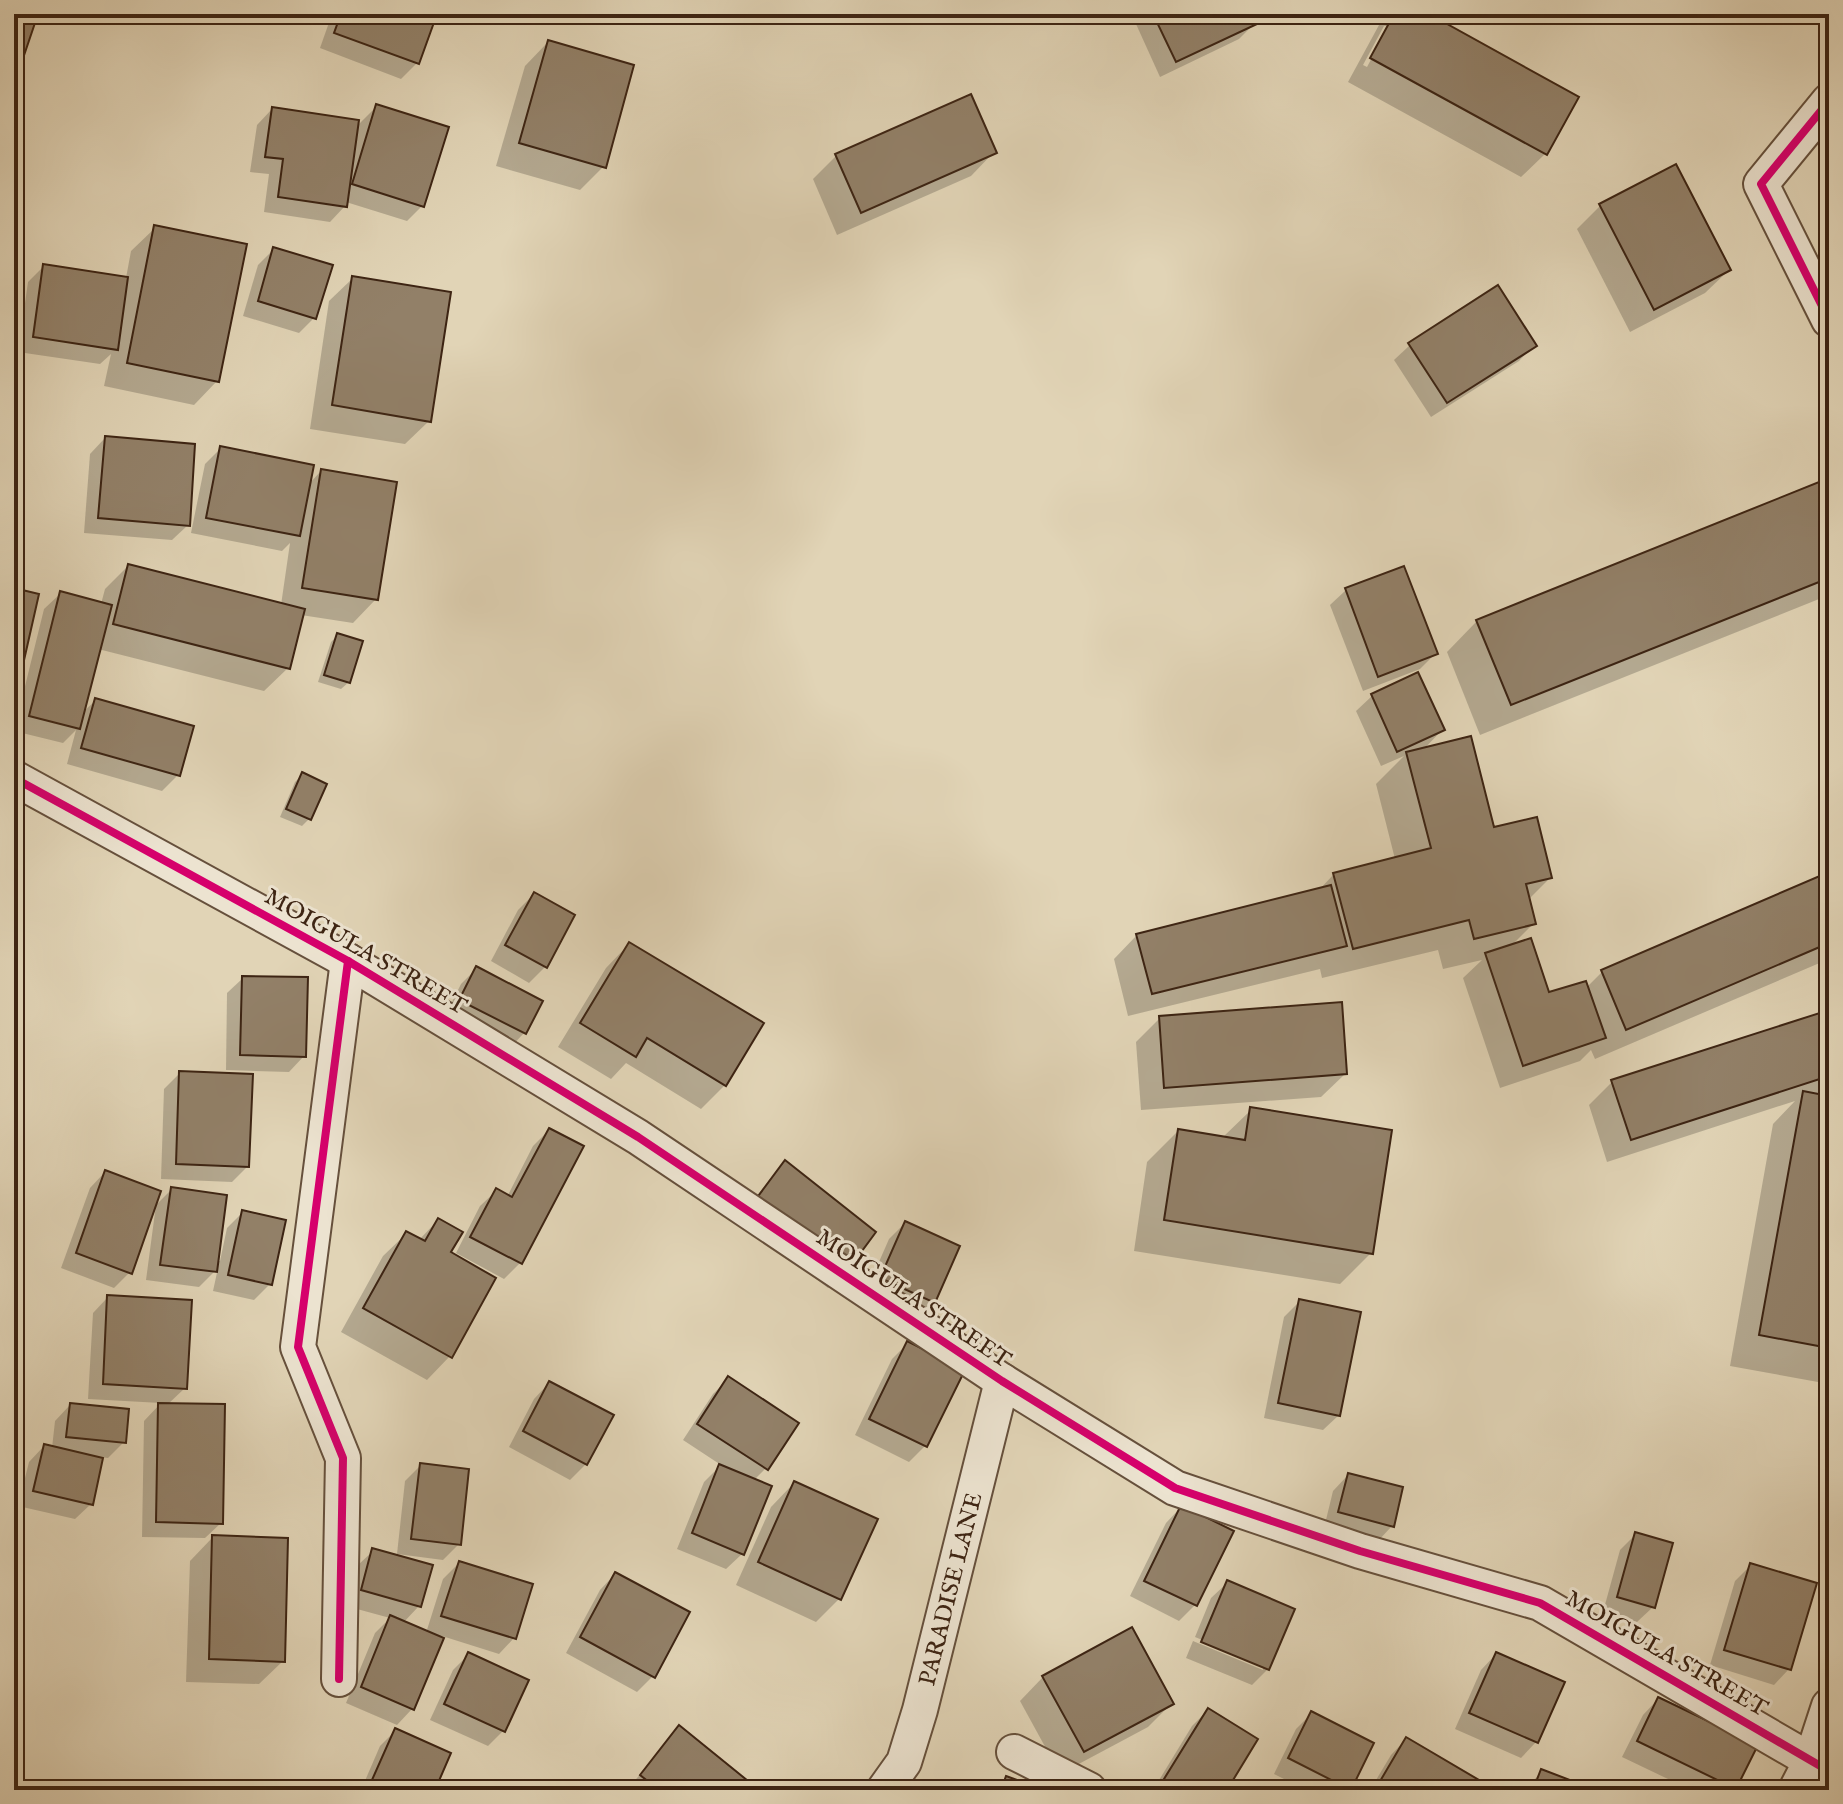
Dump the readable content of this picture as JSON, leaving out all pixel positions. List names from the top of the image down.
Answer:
{
  "streets": {
    "street": ["MOIGULA STREET", "PARADISE LANE"]
  },
  "crossings": [
    ["MOIGULA STREET", "PARADISE LANE"]
  ]
}
